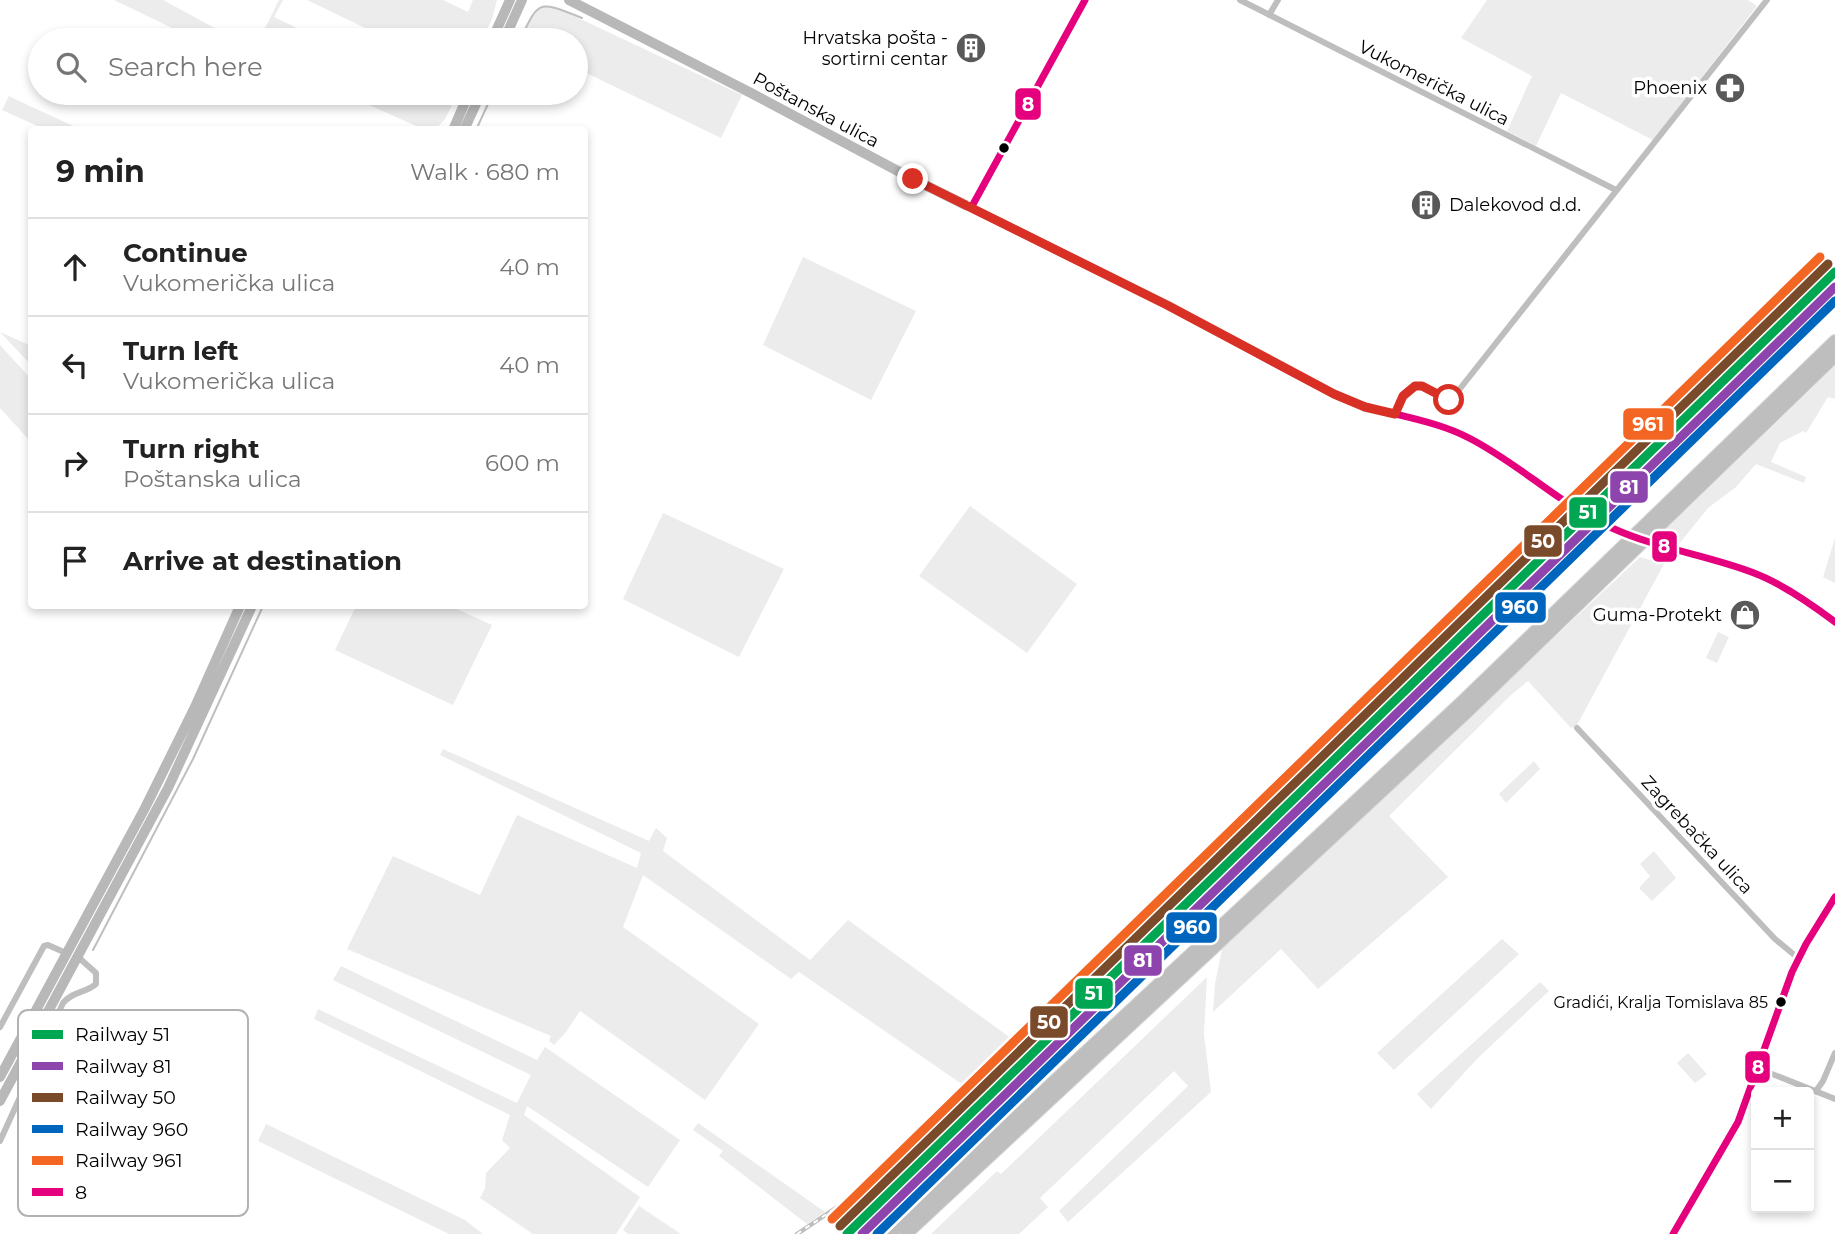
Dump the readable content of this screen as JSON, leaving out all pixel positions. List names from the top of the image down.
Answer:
{
  "streets": {
    "main road": ["Poštanska ulica"],
    "street": ["Vukomerička ulica", "Zagrebačka ulica"]
  },
  "places": {
    "building": ["Hrvatska pošta - sortirni centar", "Dalekovod d.d."],
    "pharmacy": ["Phoenix"],
    "shop": ["Guma-Protekt"],
    "other": ["Gradići, Kralja Tomislava 85"]
  },
  "lines": [
    "transit line 8",
    "rail line 961",
    "rail line 50",
    "rail line 51",
    "rail line 81",
    "rail line 960"
  ],
  "legend": [
    "Railway 51",
    "Railway 81",
    "Railway 50",
    "Railway 960",
    "Railway 961",
    "8"
  ],
  "page": {
    "search": "Search here",
    "heading": ["9 min", "Walk · 680 m"],
    "list": [
      ["Continue", "Vukomerička ulica", "40 m"],
      ["Turn left", "Vukomerička ulica", "40 m"],
      ["Turn right", "Poštanska ulica", "600 m"],
      "Arrive at destination"
    ],
    "map_buttons": ["+", "−"]
  }
}
